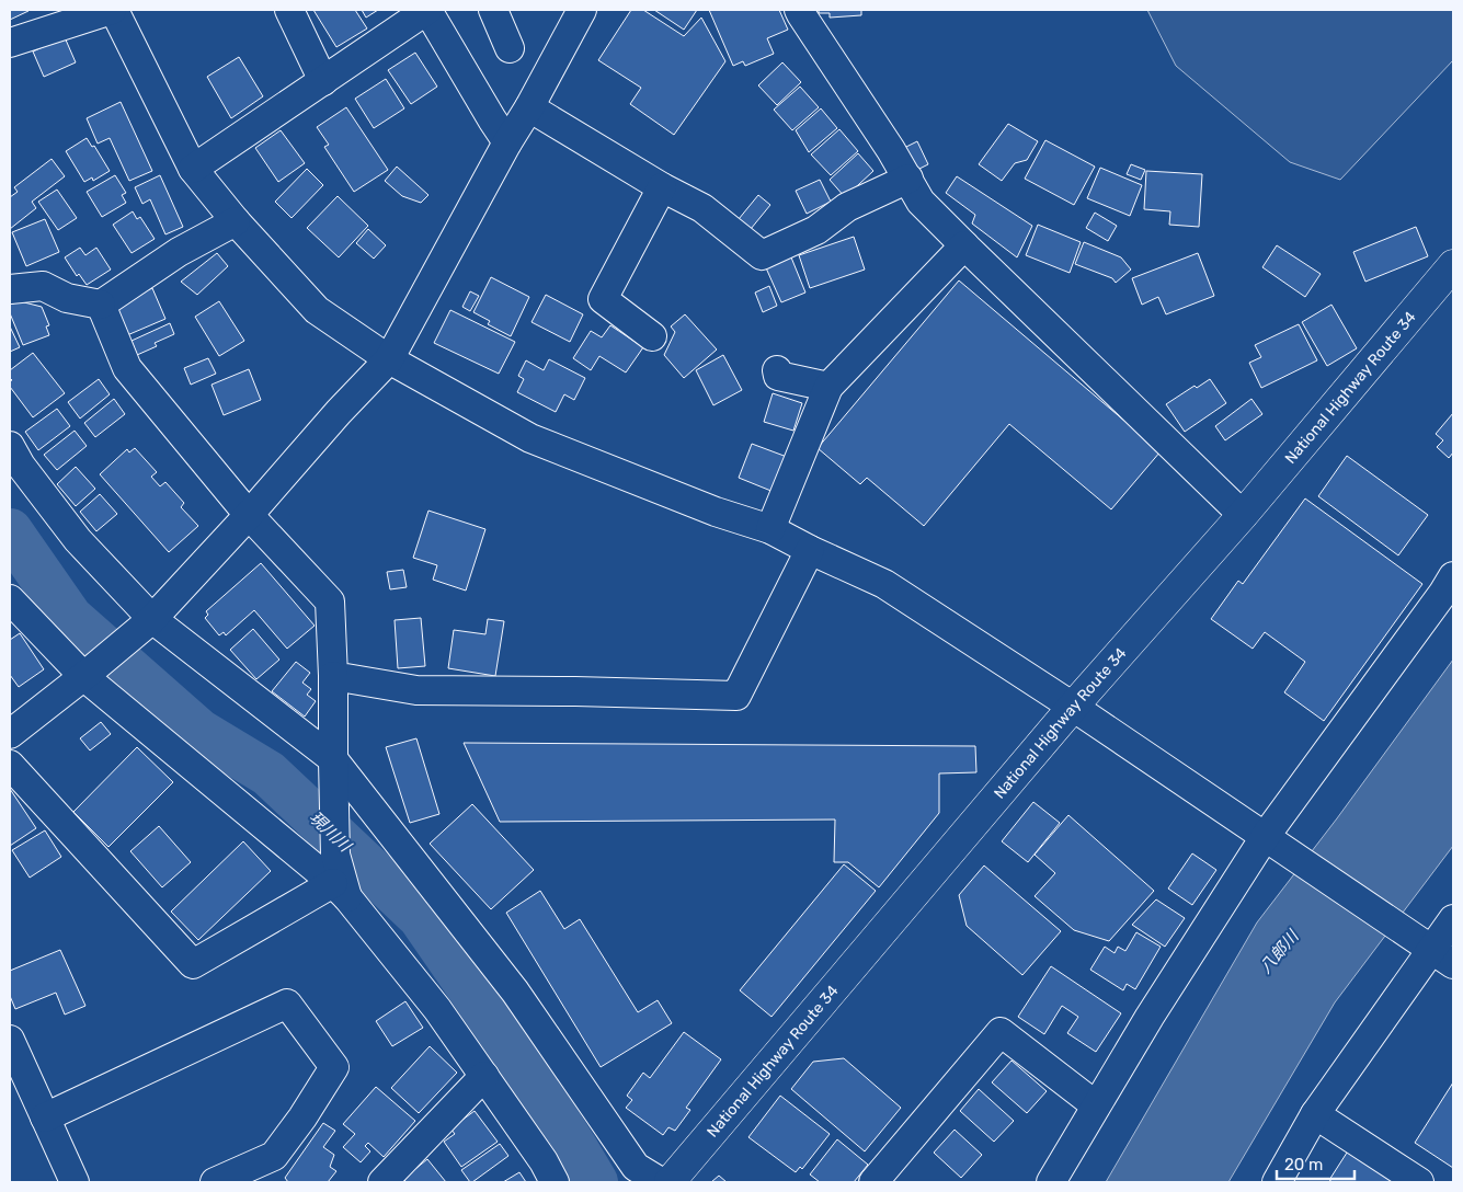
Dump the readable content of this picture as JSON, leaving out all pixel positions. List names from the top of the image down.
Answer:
{
  "streets": {
    "highway": ["National Highway Route 34"]
  },
  "water": ["現川川", "八郎川"],
  "scale_bar": "20 m"
}
